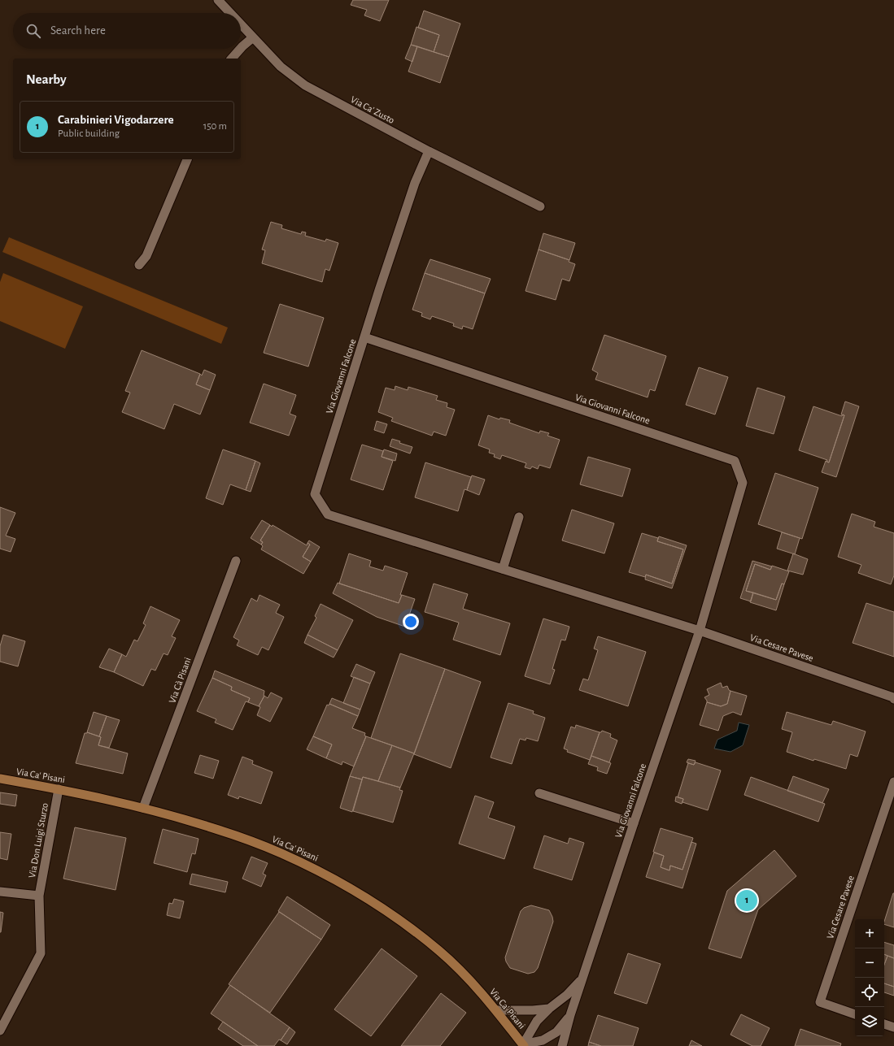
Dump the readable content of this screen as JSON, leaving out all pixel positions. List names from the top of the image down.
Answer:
{
  "streets": {
    "main road": ["Via Ca' Pisani"],
    "street": [
      "Via Ca' Zusto",
      "Via Giovanni Falcone",
      "Via Cesare Pavese",
      "Via Cà Pisani",
      "Via Don Luigi Sturzo"
    ]
  },
  "crossings": [
    ["Via Giovanni Falcone", "Via Cesare Pavese"],
    ["Via Giovanni Falcone", "Via Ca' Pisani"],
    ["Via Cà Pisani", "Via Ca' Pisani"],
    ["Via Ca' Pisani", "Via Don Luigi Sturzo"]
  ],
  "page": {
    "search": "Search here",
    "heading": "Nearby",
    "list": [
      {
        "mark": "1",
        "name": "Carabinieri Vigodarzere",
        "note": "Public building",
        "value": "150 m"
      }
    ],
    "pins": "1",
    "map_buttons": ["+", "−"]
  }
}
